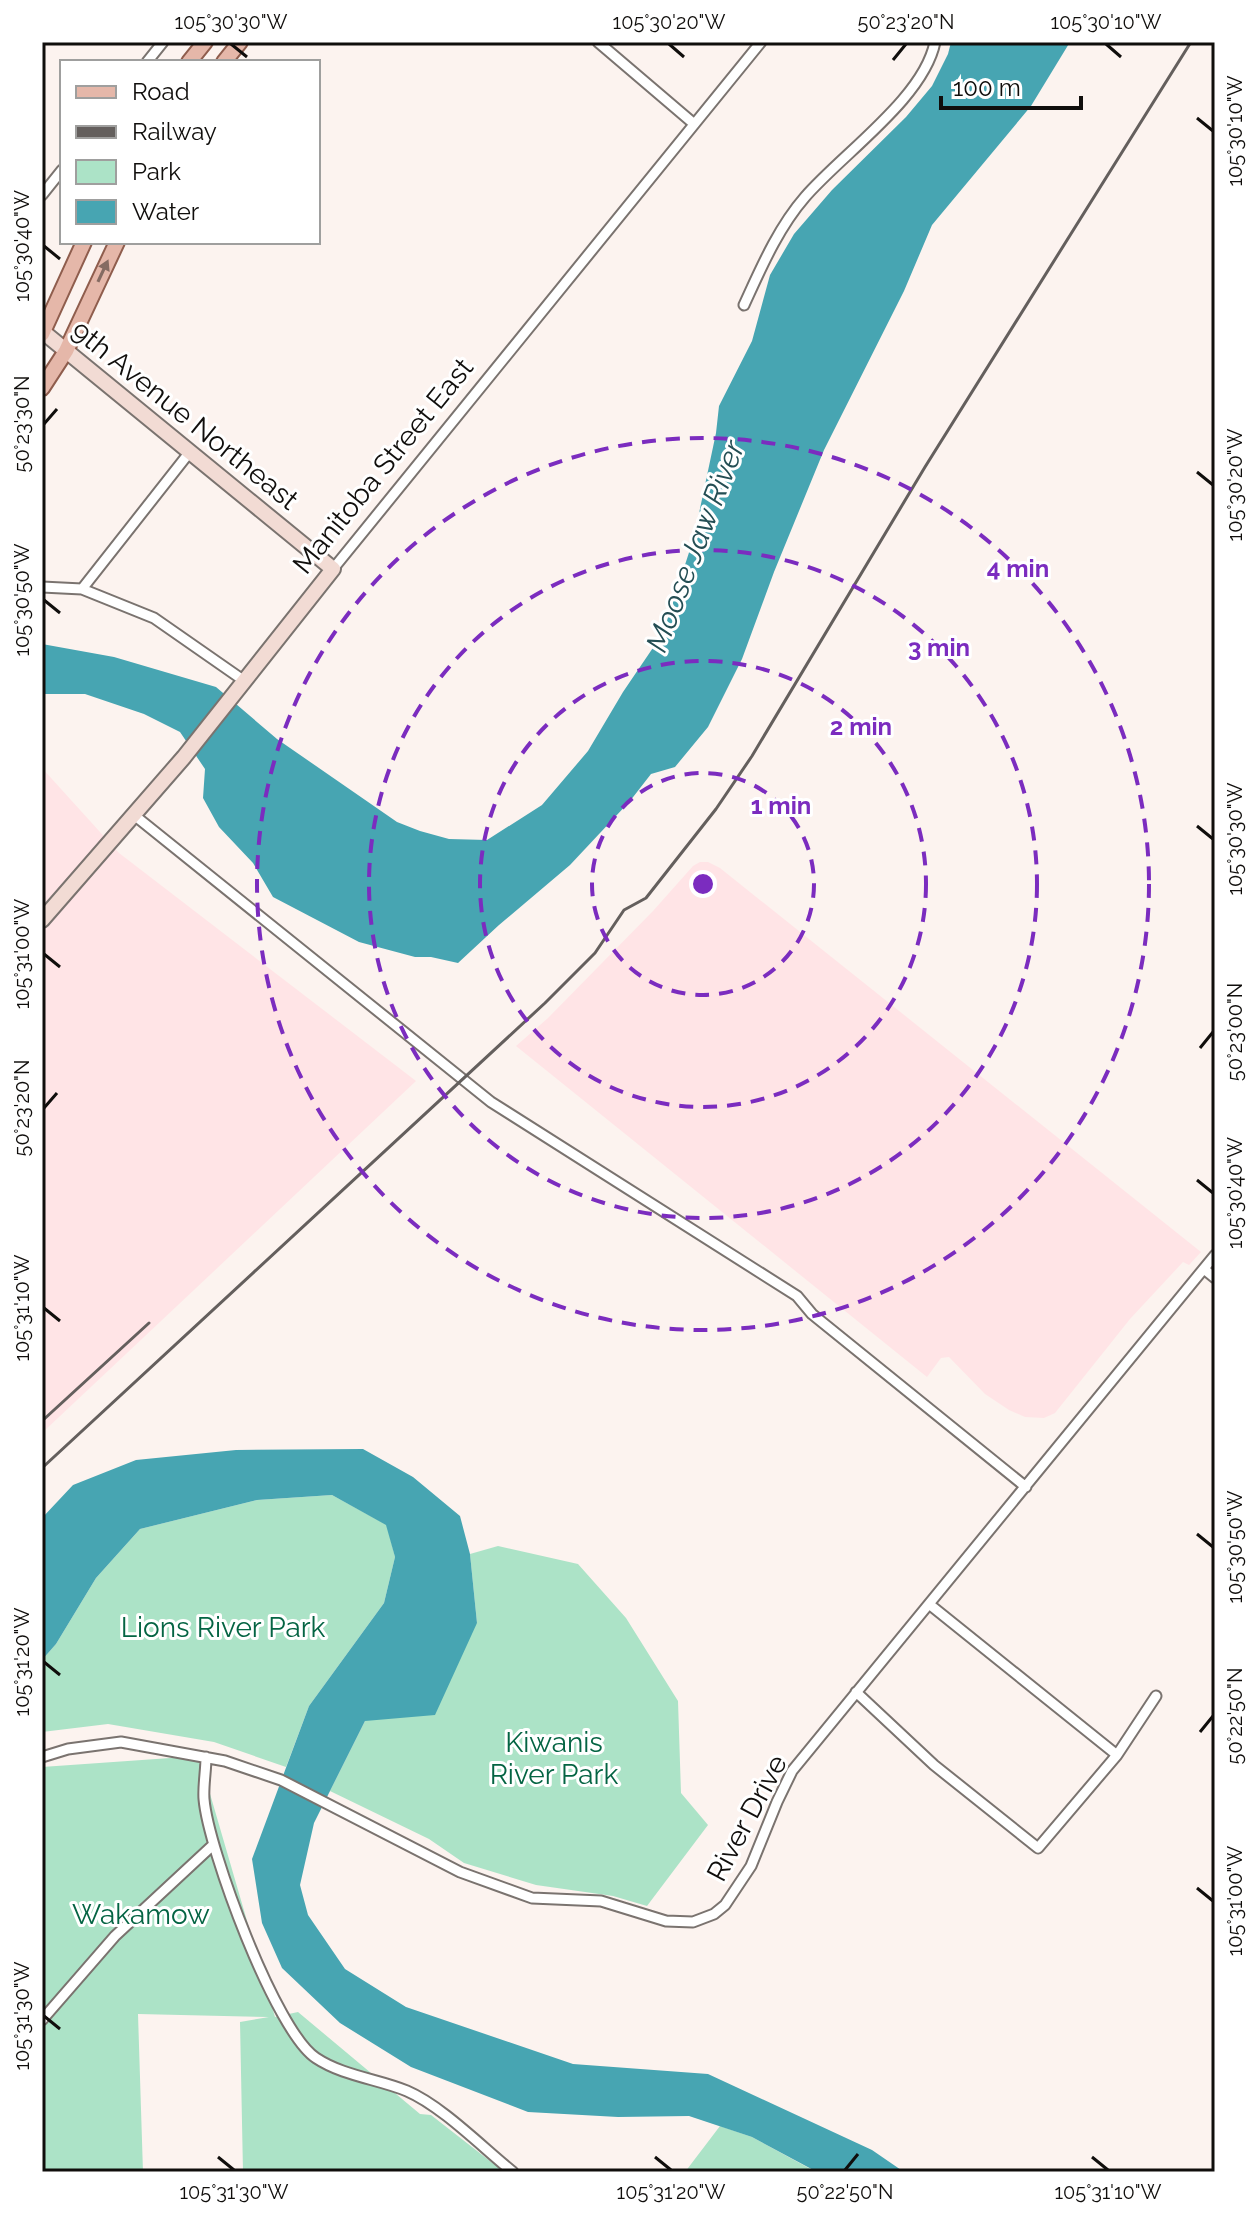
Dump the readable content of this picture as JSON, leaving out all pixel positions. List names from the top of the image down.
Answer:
{
  "streets": {
    "street": ["9th Avenue Northeast", "Manitoba Street East", "River Drive"]
  },
  "crossings": [
    ["9th Avenue Northeast", "Manitoba Street East"]
  ],
  "water": ["Moose Jaw River"],
  "parks": ["Lions River Park", "Kiwanis River Park", "Wakamow"],
  "legend": [
    "Road",
    "Railway",
    "Park",
    "Water"
  ],
  "scale_bar": "100 m",
  "coordinates": [
    "105°30'30\"W",
    "105°30'20\"W",
    "50°23'20\"N",
    "105°30'10\"W",
    "105°30'40\"W",
    "50°23'30\"N",
    "105°30'50\"W",
    "105°31'00\"W",
    "50°23'00\"N",
    "105°31'10\"W",
    "105°31'20\"W",
    "50°22'50\"N",
    "105°31'30\"W"
  ],
  "rings": [
    "4 min",
    "3 min",
    "2 min",
    "1 min"
  ]
}
